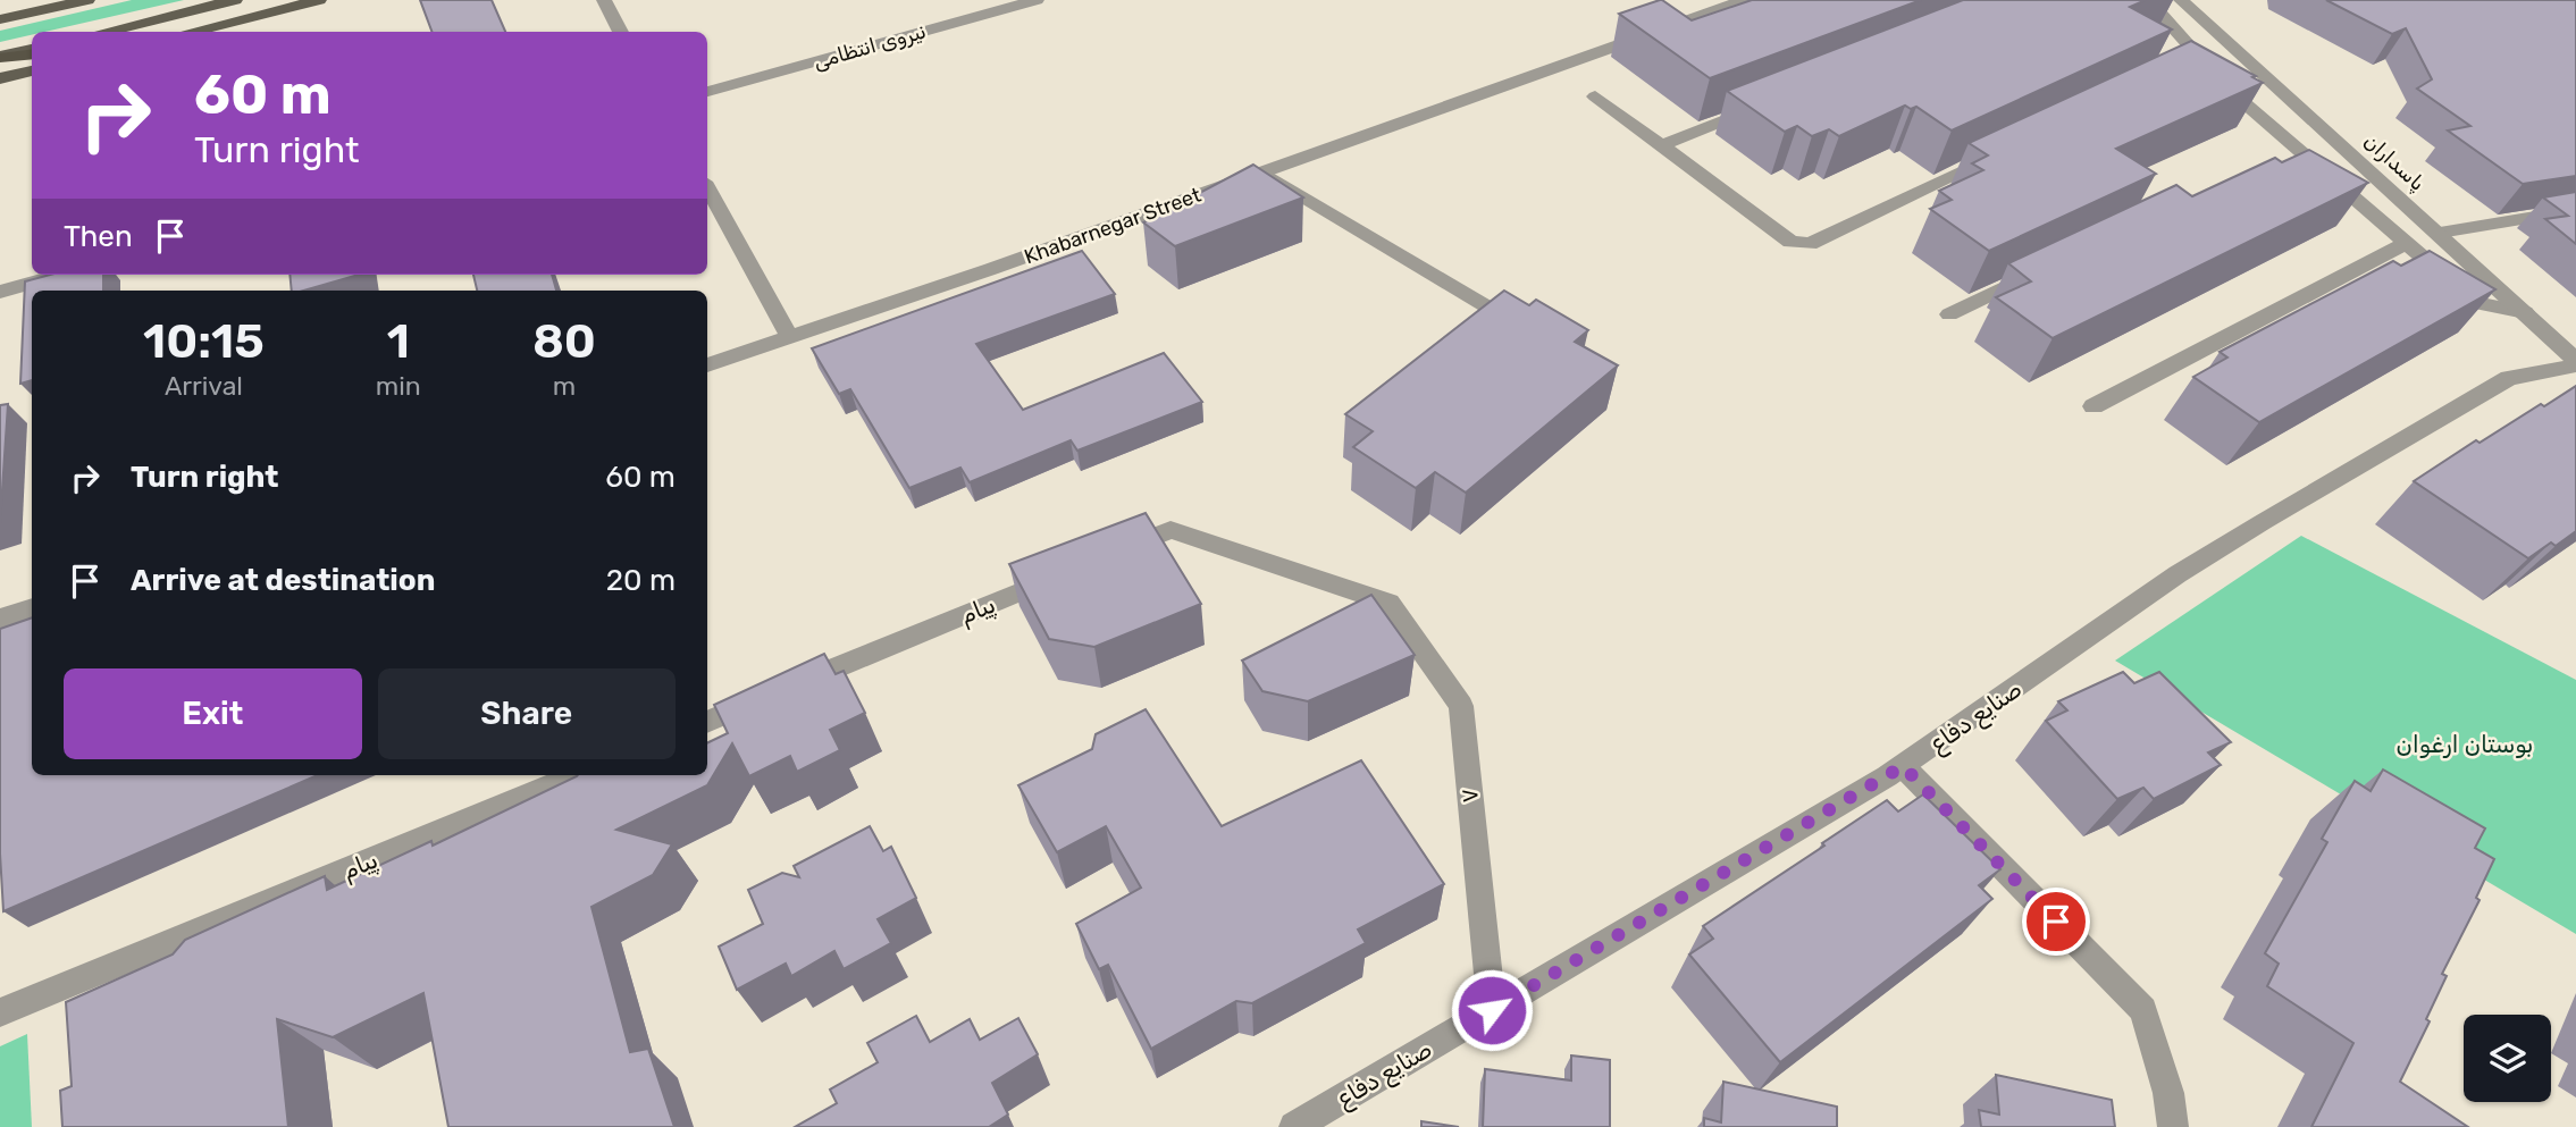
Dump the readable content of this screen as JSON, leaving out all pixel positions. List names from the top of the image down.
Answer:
{
  "streets": {
    "street": [
      "نیروی انتظامی",
      "پاسداران",
      "Khabarnegar Street",
      "پیام",
      "صنایع دفاع",
      "۷"
    ]
  },
  "crossings": [
    ["صنایع دفاع", "۷"]
  ],
  "parks": ["بوستان ارغوان"],
  "page": {
    "turn": ["60 m", "Turn right"],
    "then": "Then",
    "eta": [
      "10:15",
      "Arrival",
      "1",
      "min",
      "80",
      "m"
    ],
    "list": [
      {
        "name": "Turn right",
        "value": "60 m"
      },
      {
        "name": "Arrive at destination",
        "value": "20 m"
      }
    ],
    "buttons": ["Exit", "Share"]
  }
}
